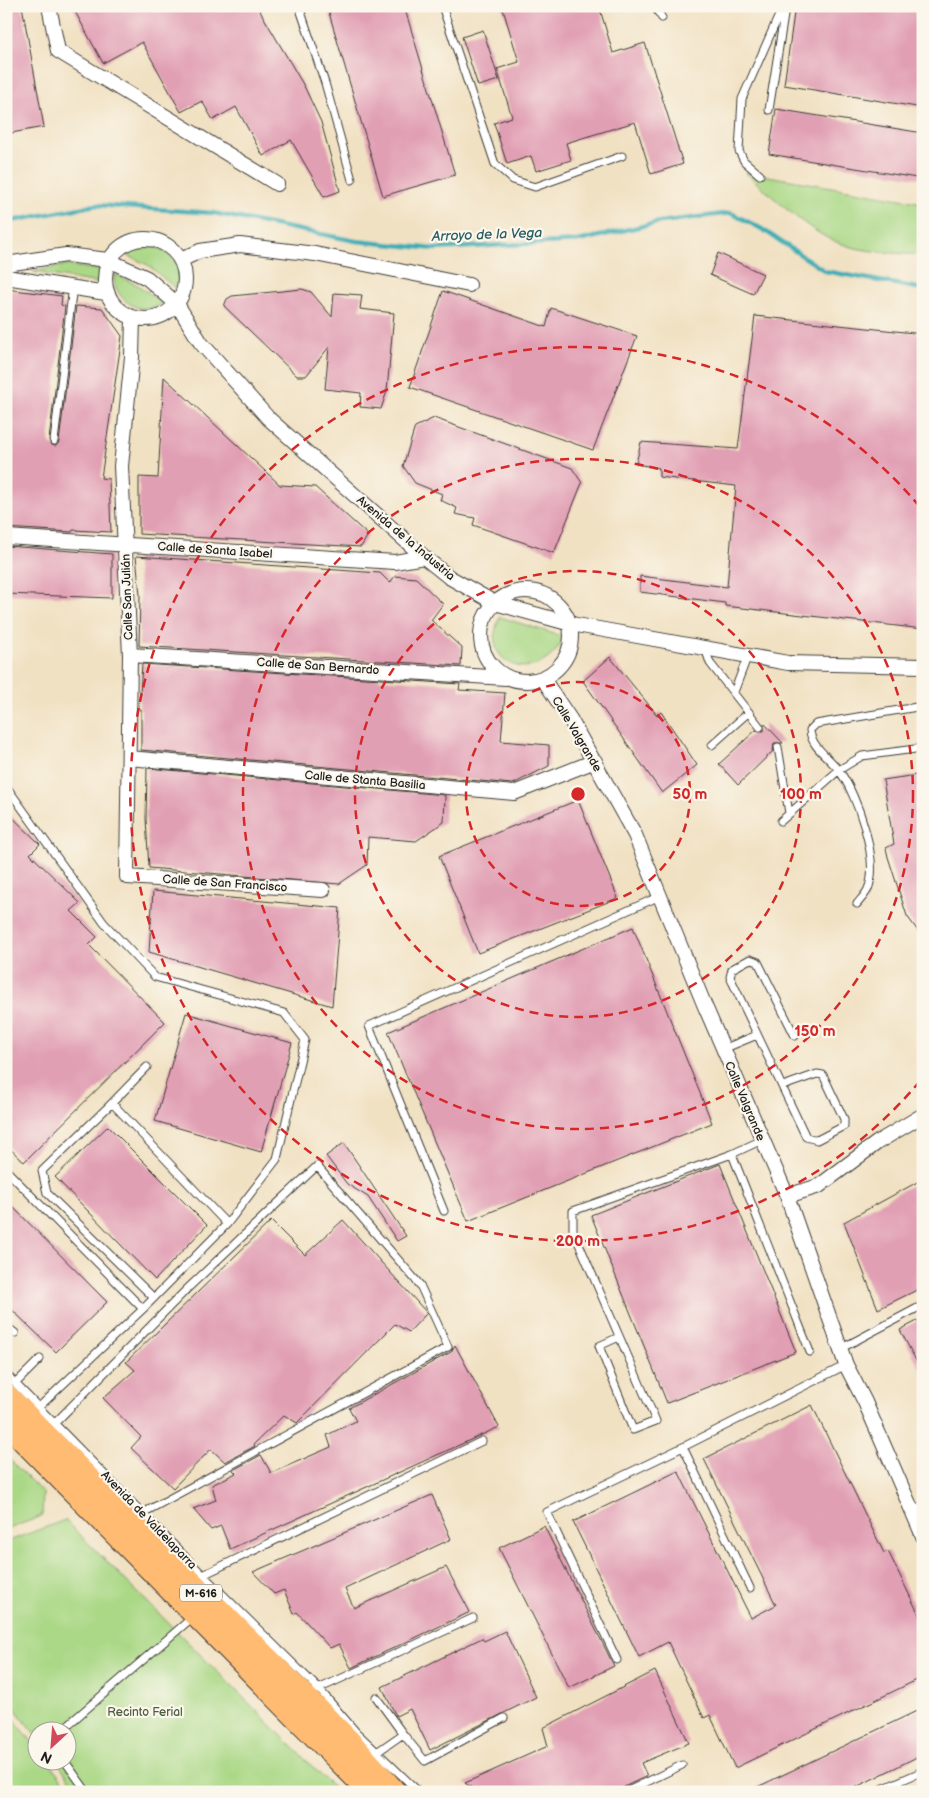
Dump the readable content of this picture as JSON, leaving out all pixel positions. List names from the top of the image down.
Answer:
{
  "streets": {
    "highway": ["Avenida de Valdelaparra", "M-616"],
    "street": [
      "Avenida de la Industria",
      "Calle de Santa Isabel",
      "Calle San Julián",
      "Calle de San Bernardo",
      "Calle Valgrande",
      "Calle de Stanta Basilia",
      "Calle de San Francisco"
    ]
  },
  "crossings": [
    ["Avenida de la Industria", "Calle de Santa Isabel"],
    ["Avenida de la Industria", "Calle de San Bernardo"],
    ["Avenida de la Industria", "Calle Valgrande"],
    ["Calle de Santa Isabel", "Calle San Julián"],
    ["Calle San Julián", "Calle de San Bernardo"],
    ["Calle San Julián", "Calle de Stanta Basilia"],
    ["Calle San Julián", "Calle de San Francisco"],
    ["Calle de San Bernardo", "Calle Valgrande"],
    ["Calle Valgrande", "Calle de Stanta Basilia"]
  ],
  "water": ["Arroyo de la Vega"],
  "parks": ["Recinto Ferial"],
  "north": "bottom left",
  "rings": [
    "50 m",
    "100 m",
    "150 m",
    "200 m"
  ]
}
